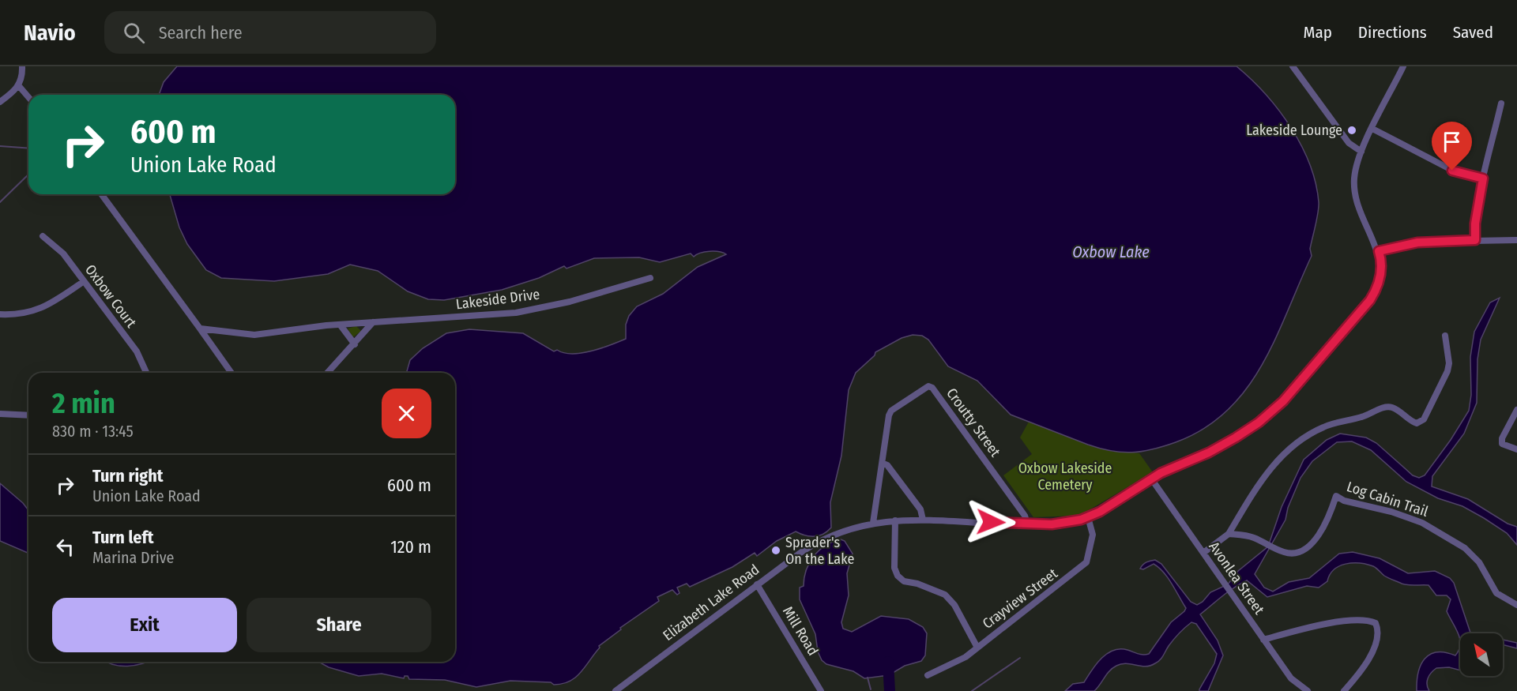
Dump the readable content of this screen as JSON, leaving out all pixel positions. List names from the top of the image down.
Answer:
{
  "streets": {
    "street": [
      "Oxbow Court",
      "Lakeside Drive",
      "Croutty Street",
      "Log Cabin Trail",
      "Avonlea Street",
      "Crayview Street",
      "Elizabeth Lake Road",
      "Mill Road"
    ]
  },
  "crossings": [
    ["Croutty Street", "Elizabeth Lake Road"],
    ["Avonlea Street", "Elizabeth Lake Road"],
    ["Crayview Street", "Elizabeth Lake Road"],
    ["Elizabeth Lake Road", "Mill Road"]
  ],
  "water": ["Oxbow Lake"],
  "parks": ["Oxbow Lakeside Cemetery"],
  "places": ["Lakeside Lounge", "Sprader's On the Lake"],
  "north": "top left",
  "page": {
    "header": "Navio",
    "search": "Search here",
    "nav": ["Map", "Directions", "Saved"],
    "turn": ["600 m", "Union Lake Road"],
    "heading": ["2 min", "830 m · 13:45"],
    "list": [
      {
        "name": "Turn right",
        "note": "Union Lake Road",
        "value": "600 m"
      },
      {
        "name": "Turn left",
        "note": "Marina Drive",
        "value": "120 m"
      }
    ],
    "buttons": ["Exit", "Share"]
  }
}
